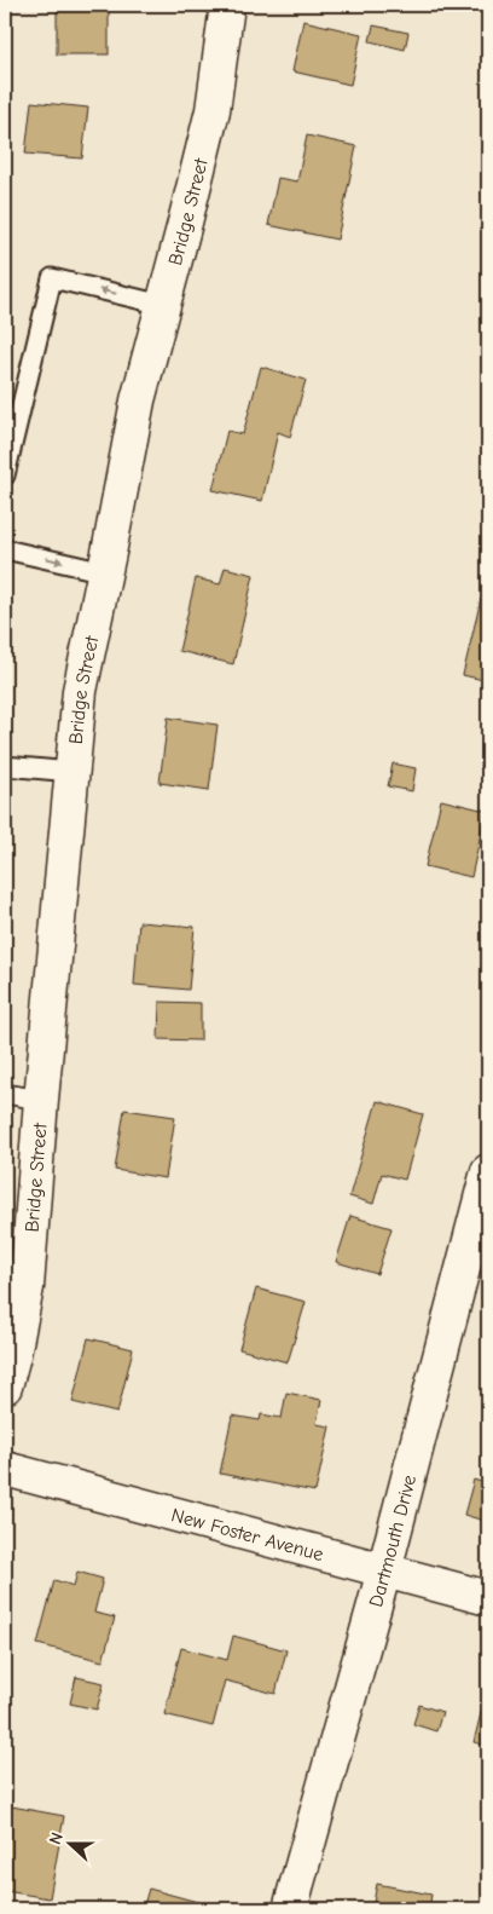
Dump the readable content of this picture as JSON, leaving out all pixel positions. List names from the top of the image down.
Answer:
{
  "streets": {
    "main road": ["Bridge Street", "New Foster Avenue", "Dartmouth Drive"]
  },
  "crossings": [
    ["New Foster Avenue", "Dartmouth Drive"]
  ],
  "north": "left"
}
